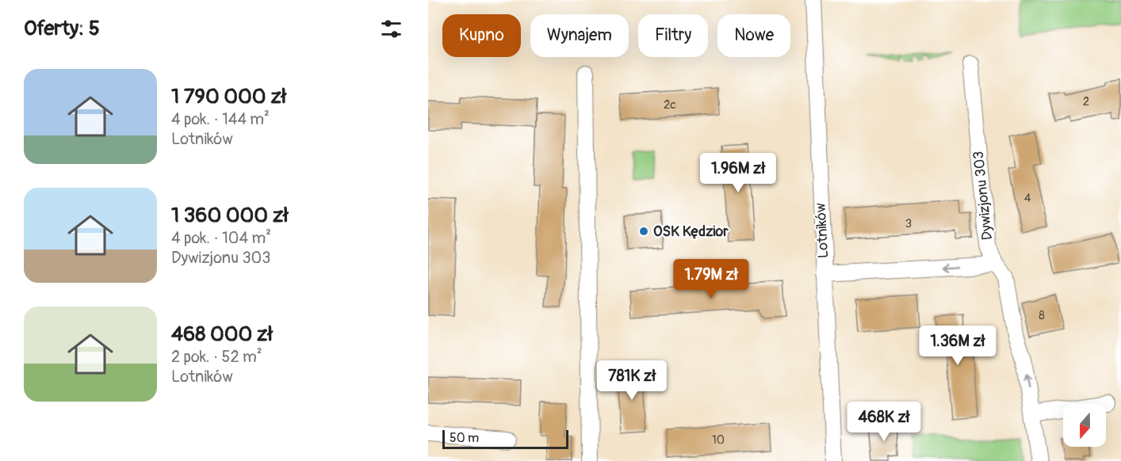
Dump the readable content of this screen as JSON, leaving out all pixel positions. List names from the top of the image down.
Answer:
{
  "streets": {
    "street": ["Dywizjonu 303", "Lotników"]
  },
  "one_way": ["Dywizjonu 303"],
  "places": ["OSK Kędzior"],
  "house_numbers": [
    "2",
    "2c",
    "4",
    "3",
    "8",
    "10"
  ],
  "scale_bar": "50 m",
  "north": "bottom",
  "page": {
    "heading": "Oferty: 5",
    "chip": [
      "Kupno",
      "Wynajem",
      "Filtry",
      "Nowe"
    ],
    "list": [
      {
        "name": "1 790 000 zł",
        "note": "4 pok. · 144 m² · Lotników"
      },
      {
        "name": "1 360 000 zł",
        "note": "4 pok. · 104 m² · Dywizjonu 303"
      },
      {
        "name": "468 000 zł",
        "note": "2 pok. · 52 m² · Lotników"
      }
    ],
    "price": [
      "1.96M zł",
      "1.79M zł",
      "1.36M zł",
      "781K zł",
      "468K zł"
    ],
    "scale": "50 m"
  }
}
